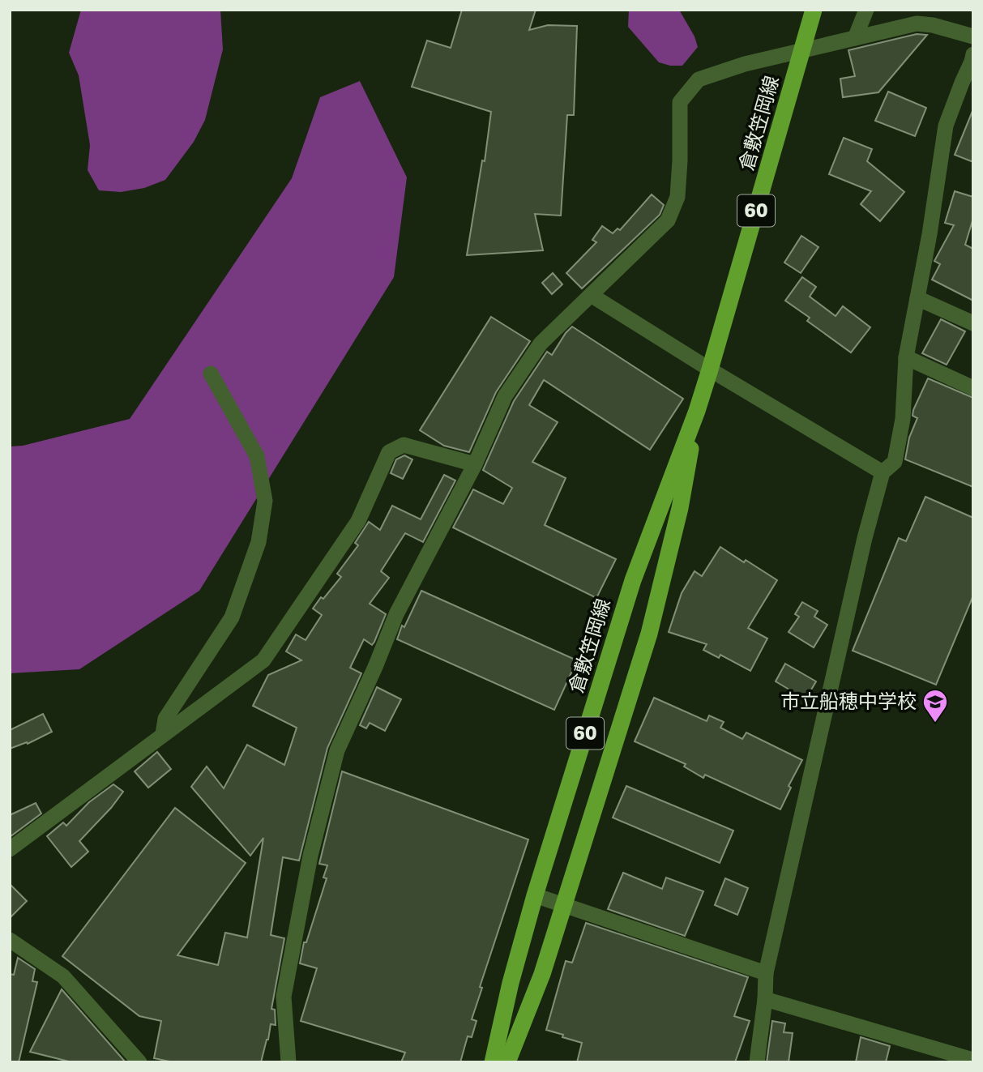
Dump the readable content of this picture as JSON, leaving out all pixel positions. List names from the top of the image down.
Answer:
{
  "streets": {
    "main road": ["倉敷笠岡線", "60"]
  },
  "places": {
    "school or university": ["市立船穂中学校"]
  }
}
